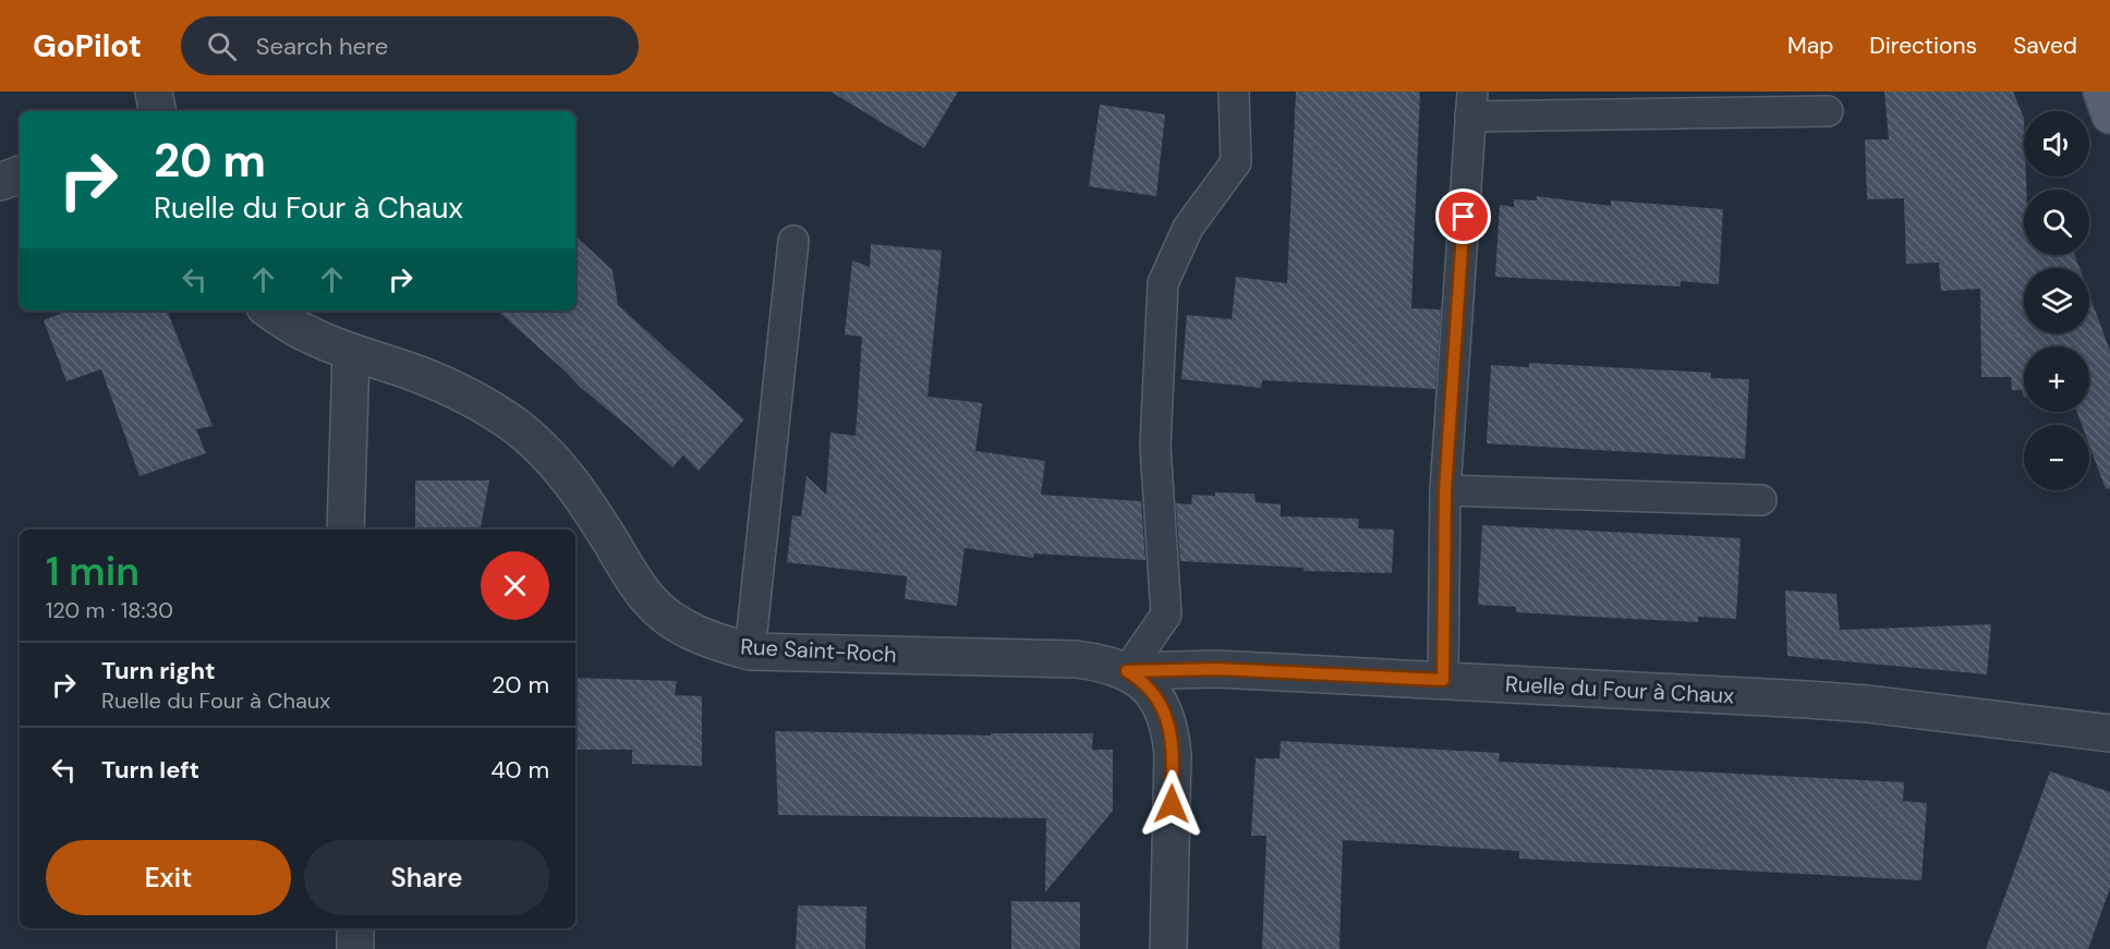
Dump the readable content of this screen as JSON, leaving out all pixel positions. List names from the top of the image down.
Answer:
{
  "streets": {
    "street": ["Rue Saint-Roch", "Ruelle du Four à Chaux"]
  },
  "crossings": [
    ["Rue Saint-Roch", "Ruelle du Four à Chaux"]
  ],
  "page": {
    "header": "GoPilot",
    "search": "Search here",
    "nav": ["Map", "Directions", "Saved"],
    "map_buttons": ["+", "−"],
    "turn": ["20 m", "Ruelle du Four à Chaux"],
    "heading": ["1 min", "120 m · 18:30"],
    "list": [
      {
        "name": "Turn right",
        "note": "Ruelle du Four à Chaux",
        "value": "20 m"
      },
      {
        "name": "Turn left",
        "value": "40 m"
      }
    ],
    "buttons": ["Exit", "Share"]
  }
}
